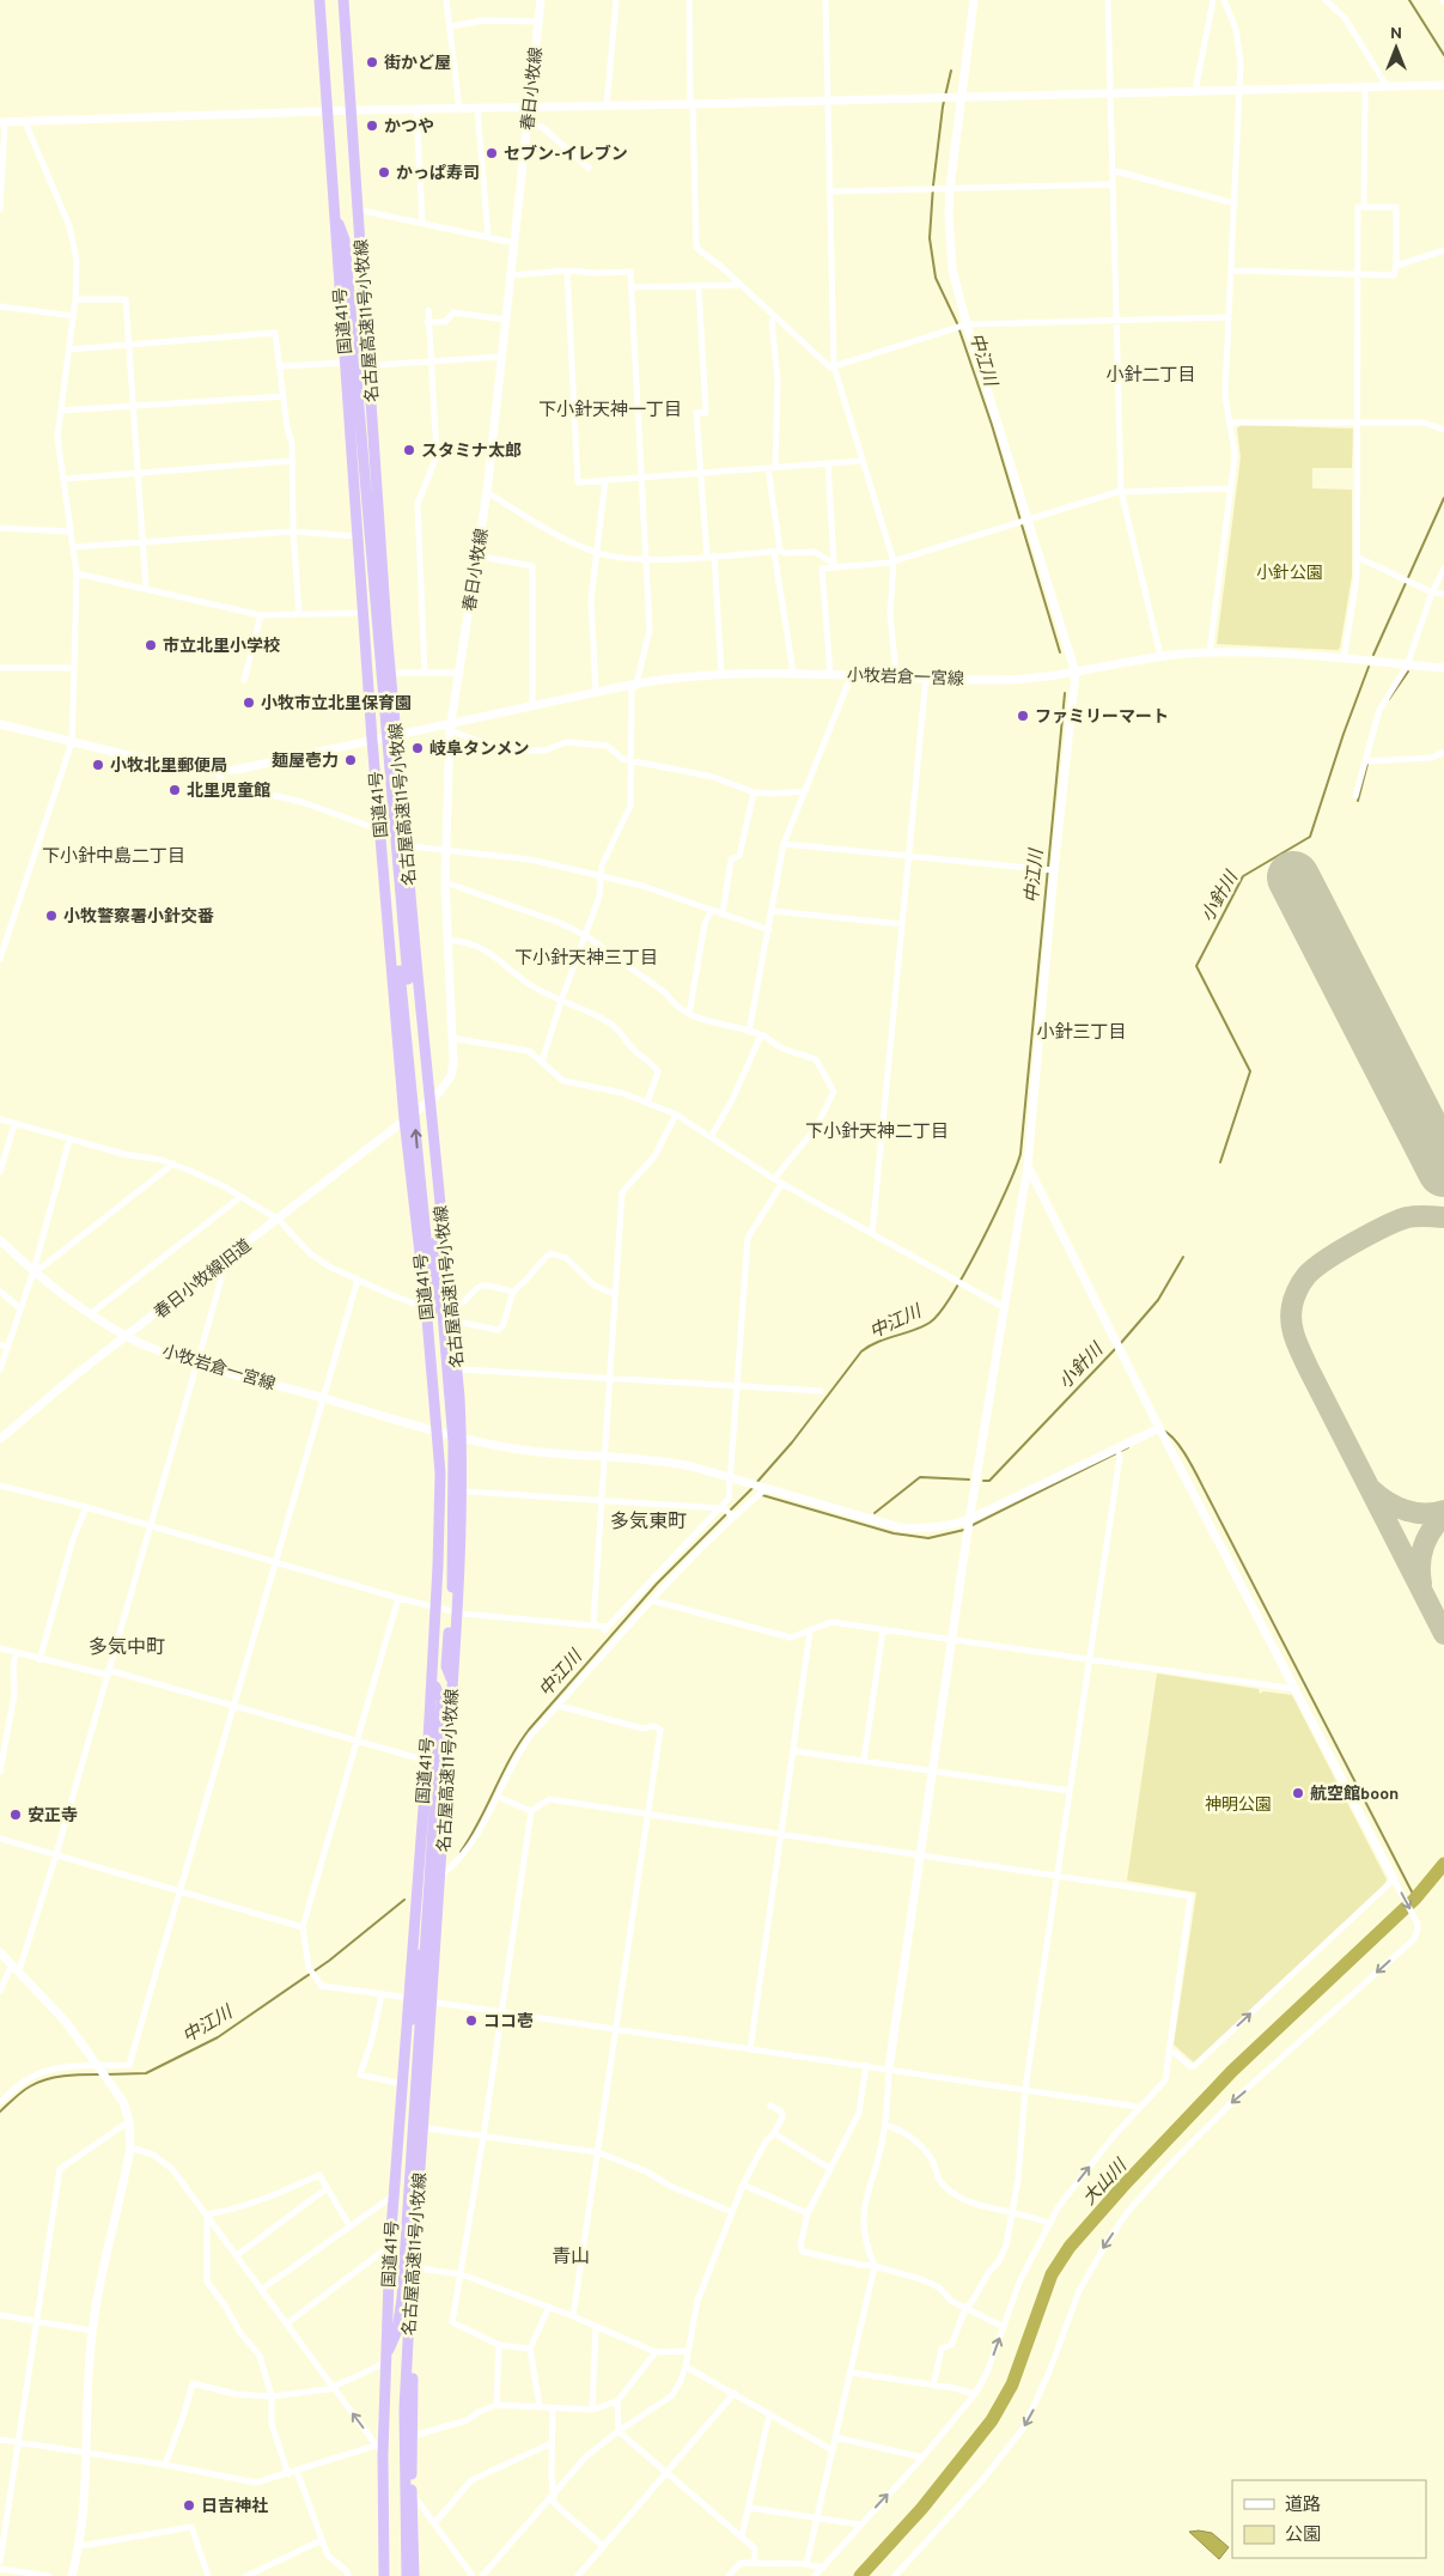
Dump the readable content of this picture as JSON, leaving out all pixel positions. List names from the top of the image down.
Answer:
{
  "streets": {
    "highway": ["国道41号", "名古屋高速11号小牧線"],
    "street": ["春日小牧線", "小牧岩倉一宮線", "春日小牧線旧道"]
  },
  "crossings": [
    ["春日小牧線", "国道41号"],
    ["春日小牧線", "小牧岩倉一宮線"],
    ["春日小牧線", "春日小牧線旧道"],
    ["国道41号", "小牧岩倉一宮線"],
    ["国道41号", "春日小牧線旧道"],
    ["小牧岩倉一宮線", "春日小牧線旧道"]
  ],
  "districts": [
    "小針二丁目",
    "下小針天神一丁目",
    "下小針中島二丁目",
    "下小針天神三丁目",
    "小針三丁目",
    "下小針天神二丁目",
    "多気東町",
    "多気中町",
    "青山"
  ],
  "water": ["中江川", "小針川", "大山川"],
  "parks": ["小針公園", "神明公園"],
  "places": [
    "街かど屋",
    "かつや",
    "セブン-イレブン",
    "かっぱ寿司",
    "スタミナ太郎",
    "市立北里小学校",
    "小牧市立北里保育園",
    "ファミリーマート",
    "岐阜タンメン",
    "麺屋壱力",
    "小牧北里郵便局",
    "北里児童館",
    "小牧警察署小針交番",
    "航空館boon",
    "安正寺",
    "ココ壱",
    "日吉神社"
  ],
  "legend": ["道路", "公園"],
  "north": "top"
}
